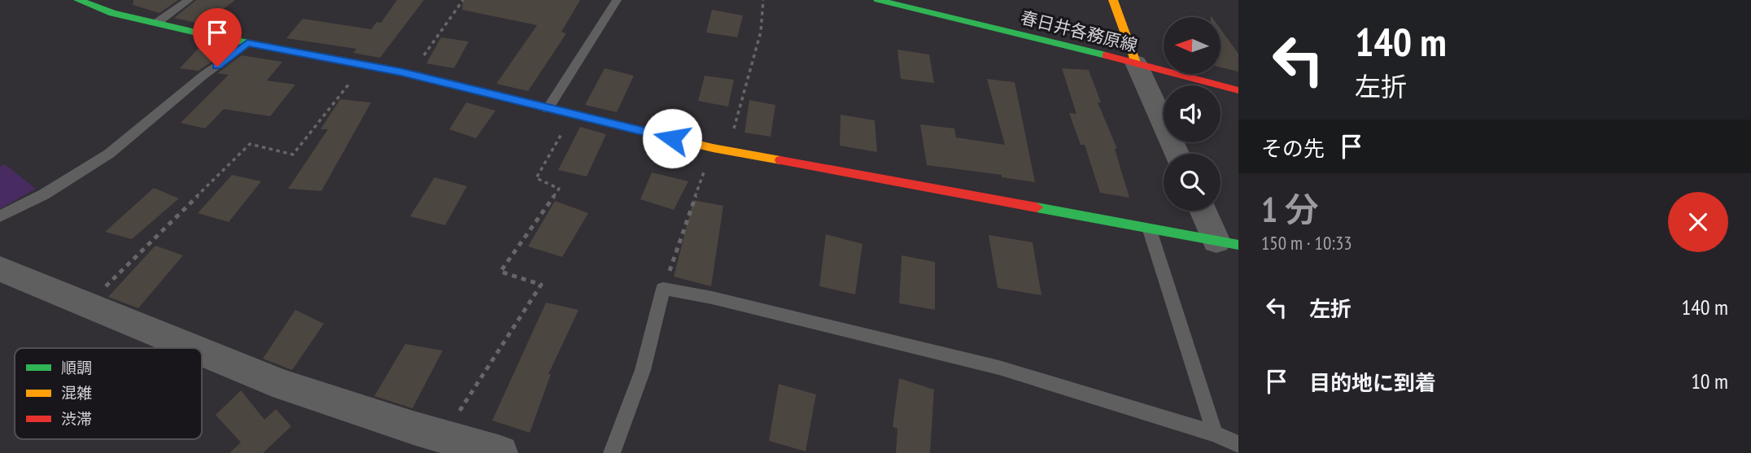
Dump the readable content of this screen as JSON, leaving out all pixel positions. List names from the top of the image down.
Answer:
{
  "streets": {
    "street": ["春日井各務原線"]
  },
  "legend": ["順調", "混雑", "渋滞"],
  "north": "left",
  "page": {
    "turn": ["140 m", "左折"],
    "then": "その先",
    "heading": ["1 分", "150 m · 10:33"],
    "list": [
      {
        "name": "左折",
        "value": "140 m"
      },
      {
        "name": "目的地に到着",
        "value": "10 m"
      }
    ]
  }
}
